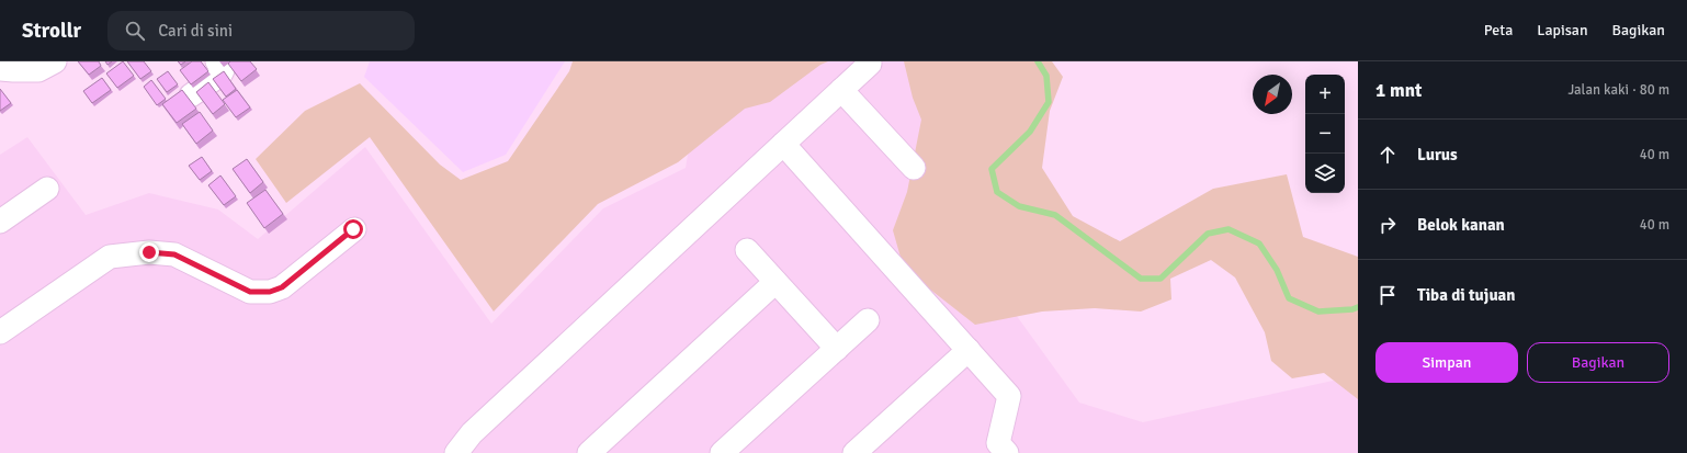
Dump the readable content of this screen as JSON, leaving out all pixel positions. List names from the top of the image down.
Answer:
{
  "north": "bottom left",
  "page": {
    "header": "Strollr",
    "search": "Cari di sini",
    "nav": ["Peta", "Lapisan", "Bagikan"],
    "heading": ["1 mnt", "Jalan kaki · 80 m"],
    "map_buttons": ["+", "−"],
    "list": [
      ["Lurus", "40 m"],
      ["Belok kanan", "40 m"],
      "Tiba di tujuan"
    ],
    "buttons": ["Simpan", "Bagikan"]
  }
}
